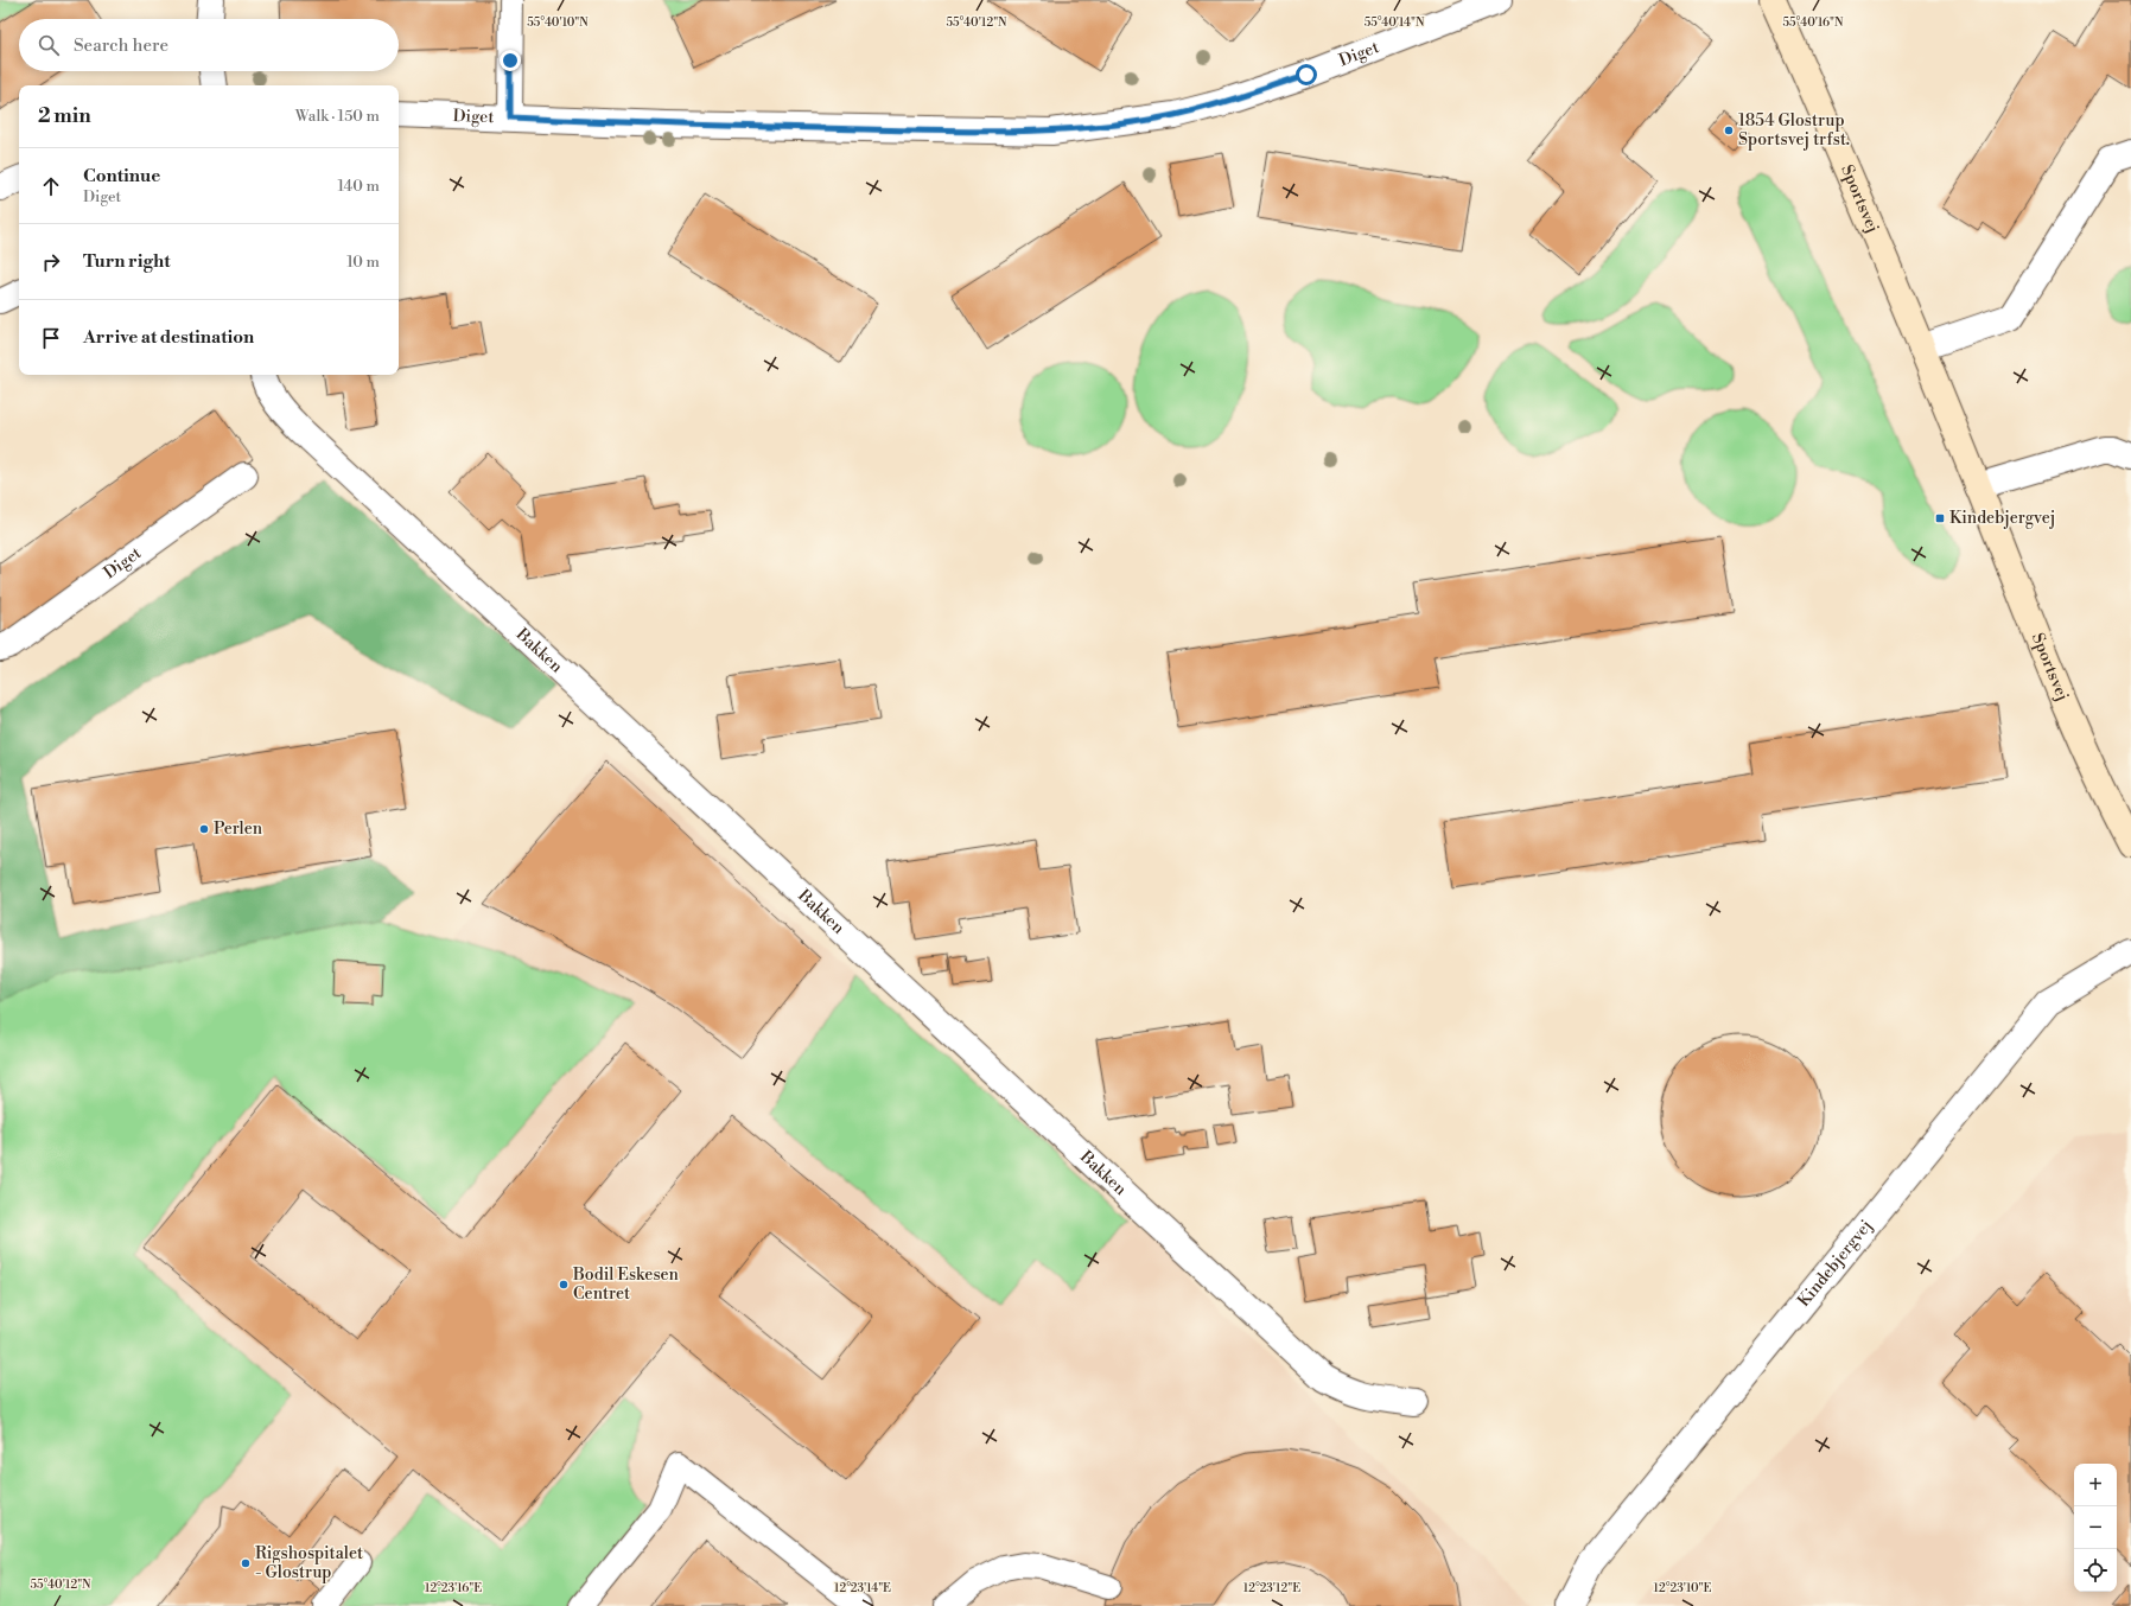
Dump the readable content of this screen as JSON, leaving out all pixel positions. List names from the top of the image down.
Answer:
{
  "streets": {
    "street": [
      "Diget",
      "Sportsvej",
      "Bakken",
      "Kindebjergvej"
    ]
  },
  "places": {
    "other": [
      "1854 Glostrup Sportsvej trfst.",
      "Perlen",
      "Bodil Eskesen Centret",
      "Rigshospitalet - Glostrup"
    ],
    "transit": ["Kindebjergvej"]
  },
  "page": {
    "search": "Search here",
    "heading": ["2 min", "Walk · 150 m"],
    "list": [
      ["Continue", "Diget", "140 m"],
      ["Turn right", "10 m"],
      "Arrive at destination"
    ],
    "map_buttons": ["+", "−"]
  },
  "coordinates": [
    "55°40'10\"N",
    "55°40'12\"N",
    "55°40'14\"N",
    "55°40'16\"N",
    "12°23'16\"E",
    "12°23'14\"E",
    "12°23'12\"E",
    "12°23'10\"E"
  ]
}
